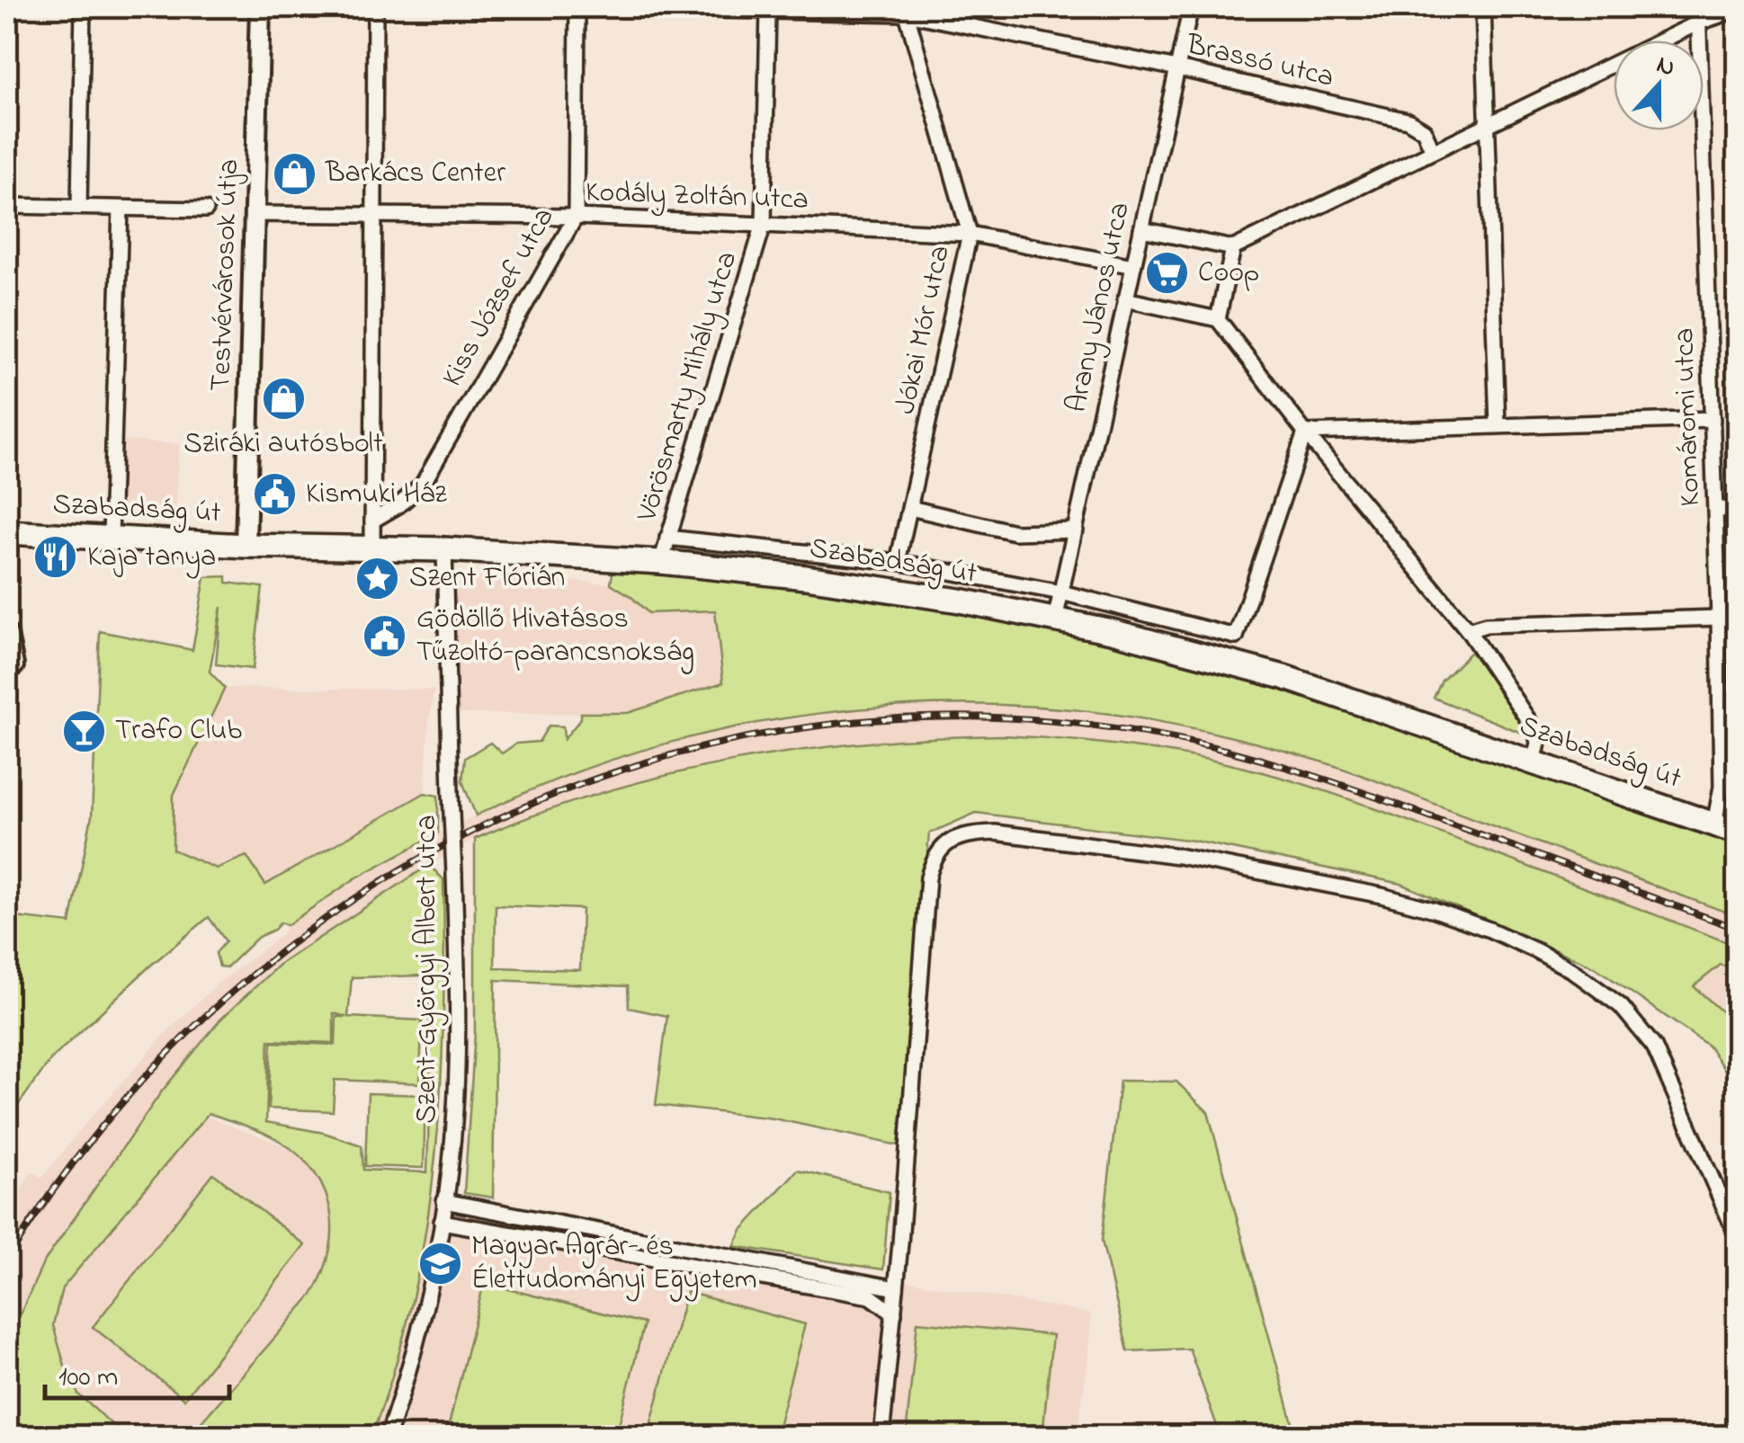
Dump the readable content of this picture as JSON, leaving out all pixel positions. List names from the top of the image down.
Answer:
{
  "streets": {
    "main road": ["Szabadság út"],
    "street": [
      "Brassó utca",
      "Kodály Zoltán utca",
      "Testvérvárosok útja",
      "Kiss József utca",
      "Arany János utca",
      "Jókai Mór utca",
      "Vörösmarty Mihály utca",
      "Komáromi utca",
      "Szent-Györgyi Albert utca"
    ]
  },
  "crossings": [
    ["Brassó utca", "Kiss József utca"],
    ["Brassó utca", "Arany János utca"],
    ["Brassó utca", "Jókai Mór utca"],
    ["Brassó utca", "Vörösmarty Mihály utca"],
    ["Kodály Zoltán utca", "Testvérvárosok útja"],
    ["Kodály Zoltán utca", "Kiss József utca"],
    ["Kodály Zoltán utca", "Arany János utca"],
    ["Kodály Zoltán utca", "Jókai Mór utca"],
    ["Kodály Zoltán utca", "Vörösmarty Mihály utca"],
    ["Testvérvárosok útja", "Szabadság út"],
    ["Arany János utca", "Szabadság út"],
    ["Jókai Mór utca", "Szabadság út"],
    ["Vörösmarty Mihály utca", "Szabadság út"],
    ["Komáromi utca", "Szabadság út"],
    ["Szabadság út", "Szent-Györgyi Albert utca"]
  ],
  "places": {
    "shop": ["Barkács Center", "Sziráki autósbolt"],
    "supermarket": ["Coop"],
    "public building": ["Kismuki Ház", "Gödöllő Hivatásos Tűzoltó-parancsnokság"],
    "restaurant": ["Kaja tanya"],
    "place": ["Szent Flórián"],
    "bar": ["Trafo Club"],
    "school or university": ["Magyar Agrár- és Élettudományi Egyetem"]
  },
  "scale_bar": "100 m",
  "north": "top"
}
